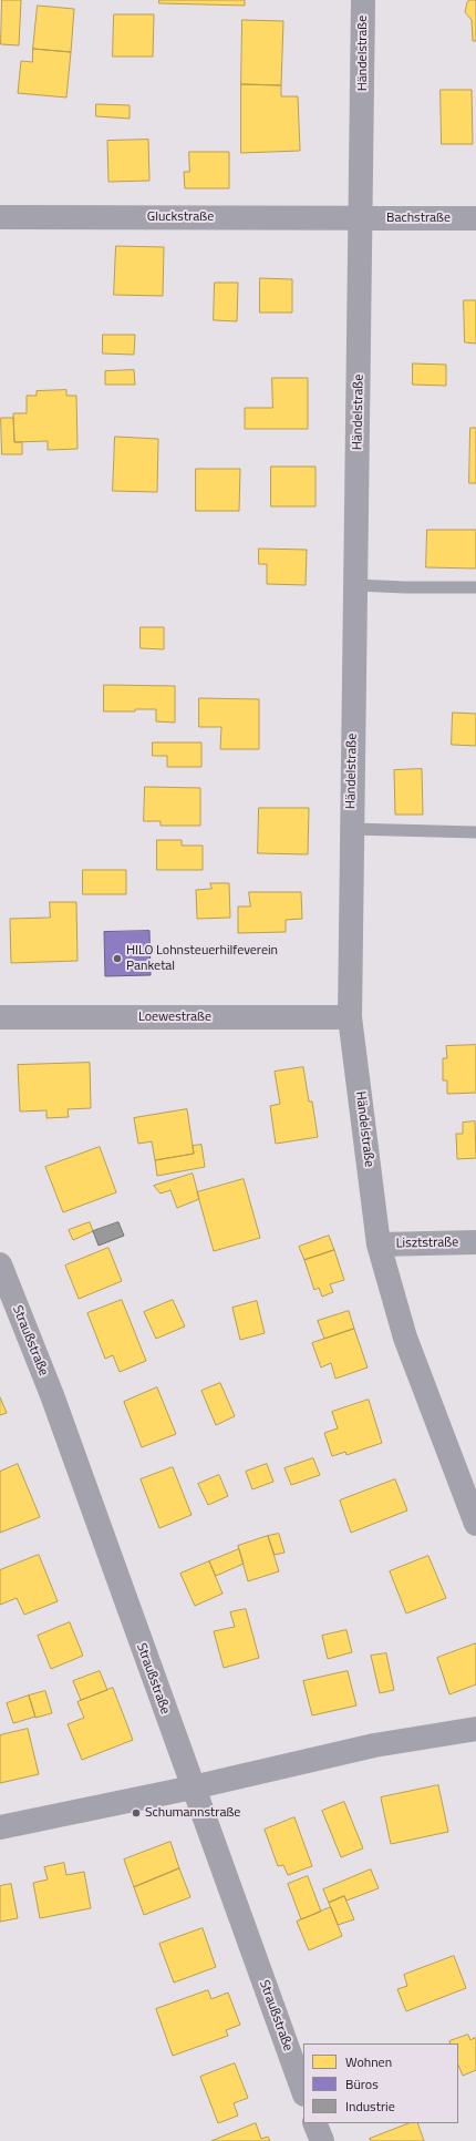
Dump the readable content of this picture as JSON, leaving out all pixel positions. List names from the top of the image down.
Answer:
{
  "streets": {
    "street": [
      "Händelstraße",
      "Gluckstraße",
      "Bachstraße",
      "Loewestraße",
      "Lisztstraße",
      "Straußstraße"
    ]
  },
  "crossings": [
    ["Händelstraße", "Gluckstraße"],
    ["Händelstraße", "Bachstraße"],
    ["Händelstraße", "Loewestraße"],
    ["Händelstraße", "Lisztstraße"],
    ["Gluckstraße", "Bachstraße"]
  ],
  "places": ["HILO Lohnsteuerhilfeverein Panketal", "Schumannstraße"],
  "legend": ["Wohnen", "Büros", "Industrie"]
}
